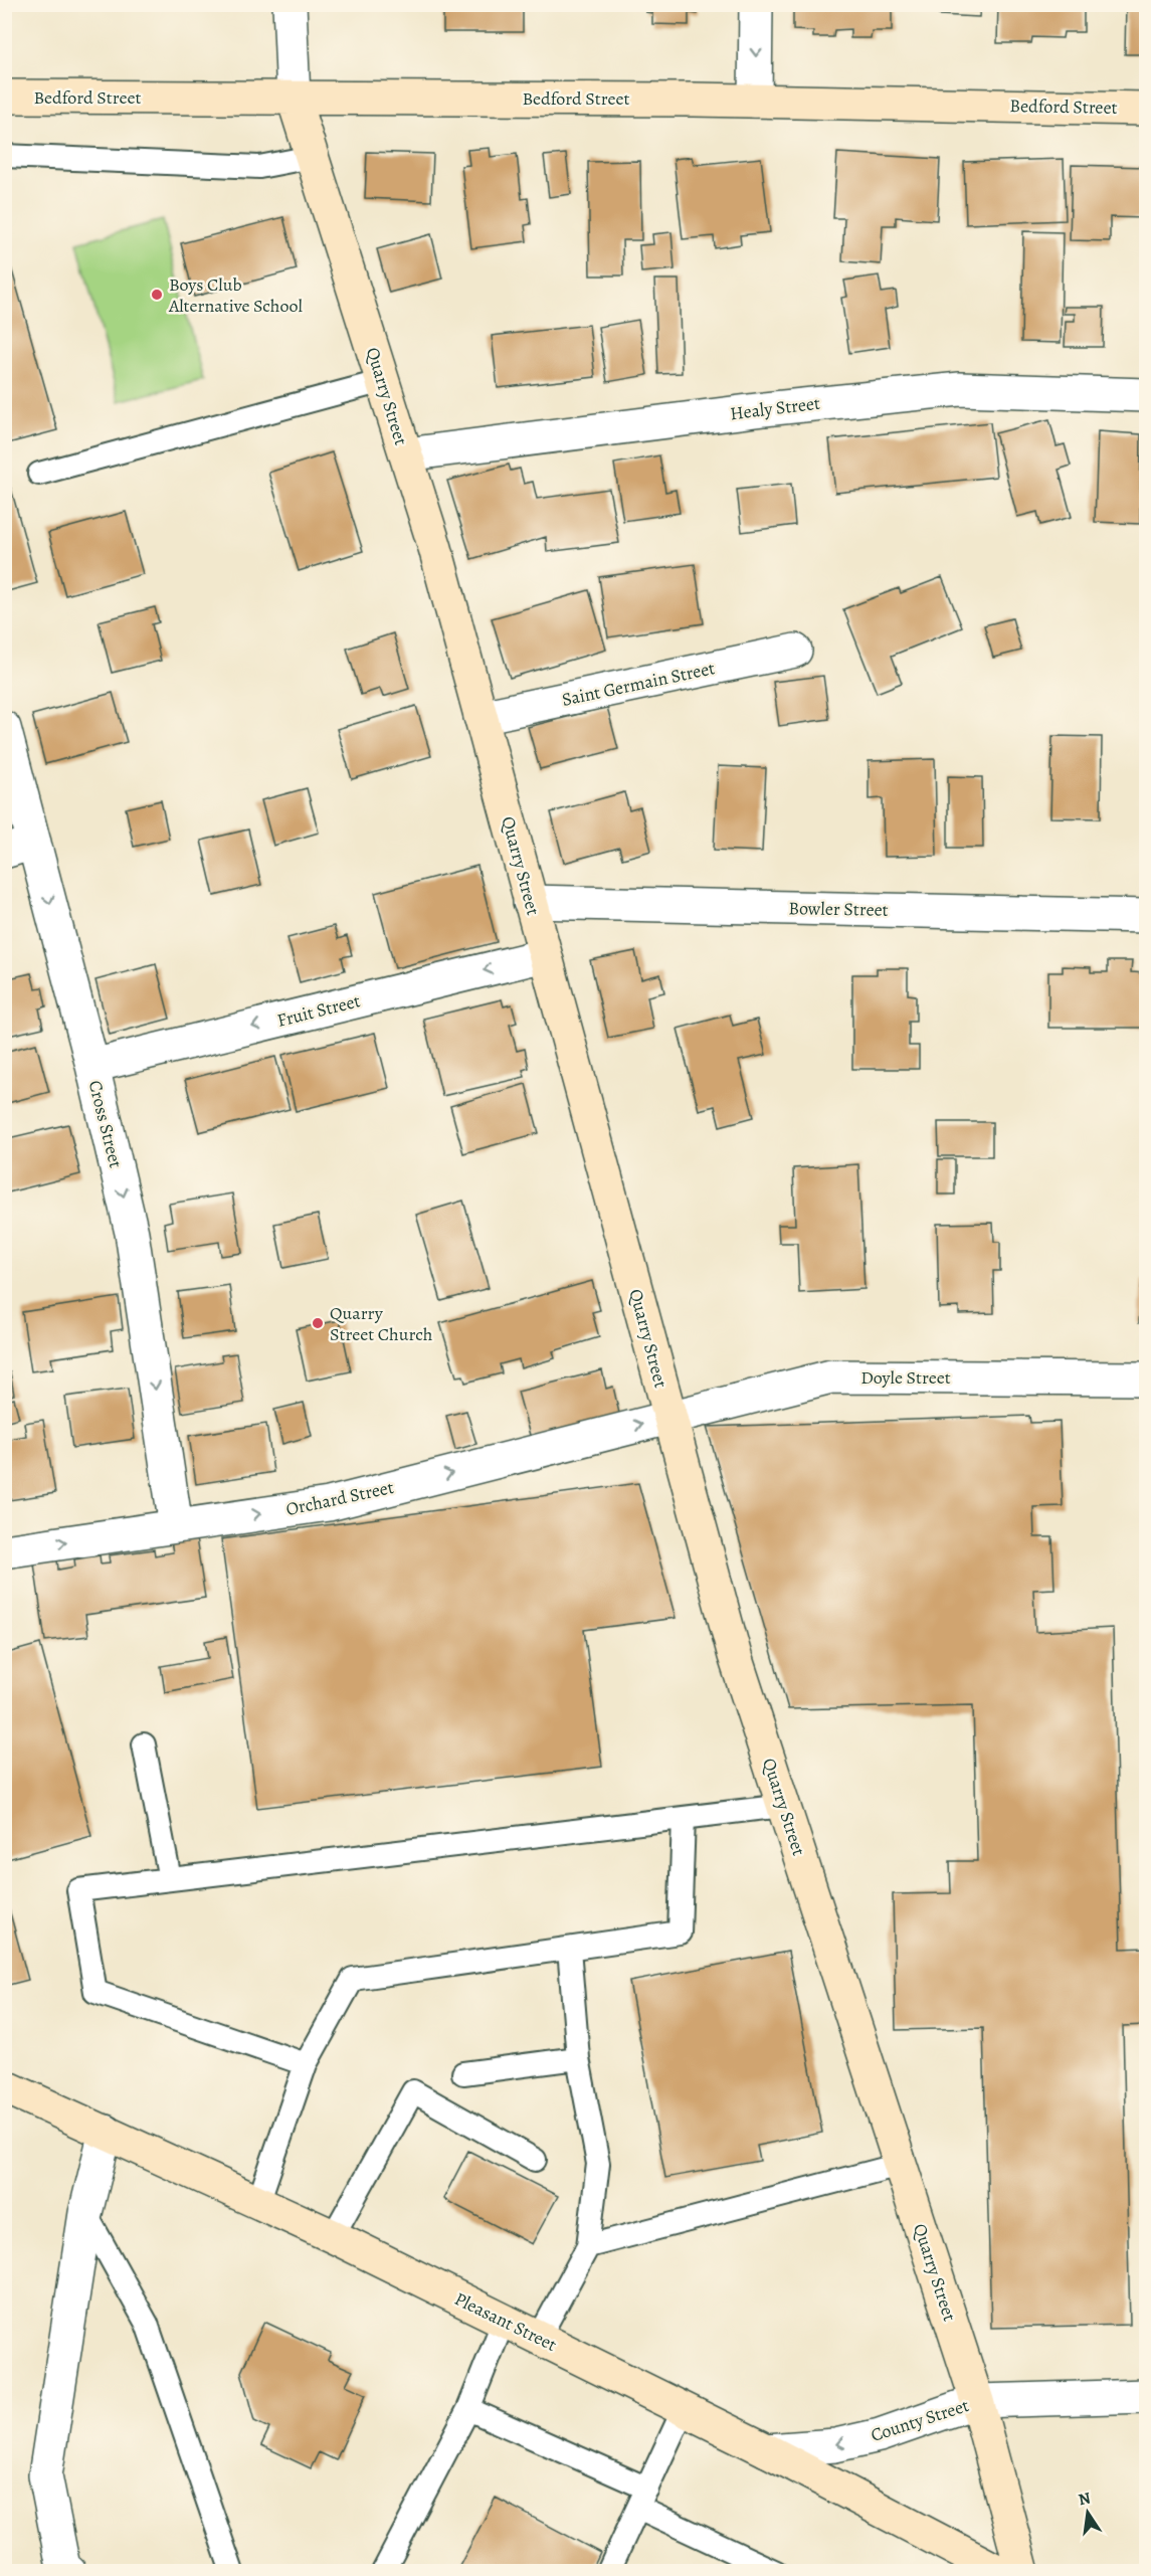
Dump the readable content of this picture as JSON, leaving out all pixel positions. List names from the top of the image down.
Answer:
{
  "streets": {
    "main road": ["Bedford Street", "Quarry Street", "Pleasant Street"],
    "street": [
      "Healy Street",
      "Saint Germain Street",
      "Bowler Street",
      "Fruit Street",
      "Cross Street",
      "Doyle Street",
      "Orchard Street",
      "County Street"
    ]
  },
  "crossings": [
    ["Bedford Street", "Quarry Street"],
    ["Quarry Street", "Healy Street"],
    ["Quarry Street", "Saint Germain Street"],
    ["Quarry Street", "Bowler Street"],
    ["Quarry Street", "Fruit Street"],
    ["Quarry Street", "Doyle Street"],
    ["Quarry Street", "Orchard Street"],
    ["Quarry Street", "County Street"],
    ["Fruit Street", "Cross Street"],
    ["Cross Street", "Orchard Street"],
    ["Doyle Street", "Orchard Street"],
    ["Pleasant Street", "County Street"]
  ],
  "one_way": [
    "Fruit Street",
    "Cross Street",
    "Orchard Street",
    "County Street"
  ],
  "places": ["Boys Club Alternative School", "Quarry Street Church"],
  "north": "top"
}
